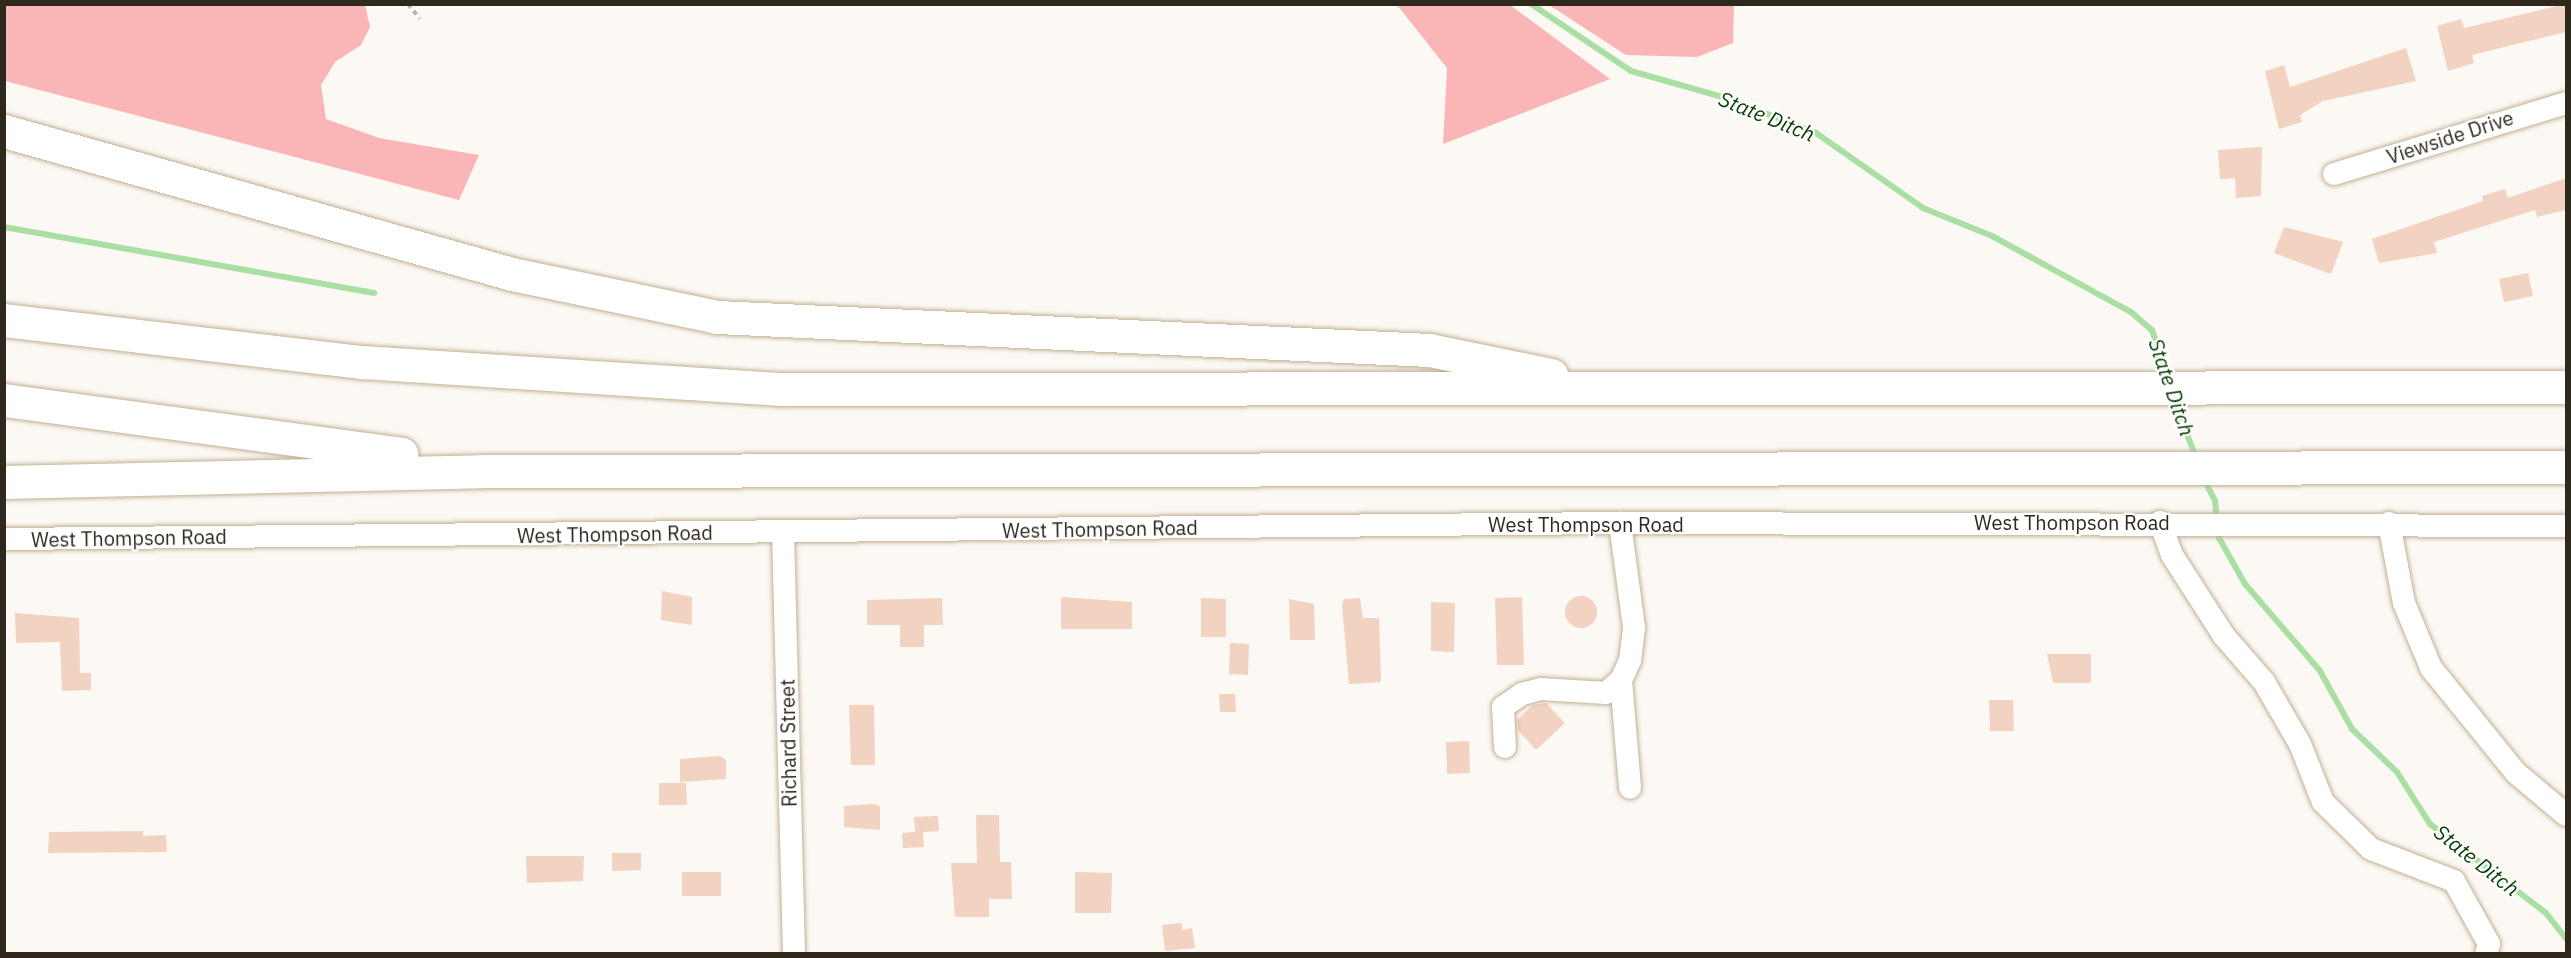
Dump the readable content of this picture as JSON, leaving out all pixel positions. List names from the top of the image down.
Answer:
{
  "streets": {
    "street": ["Viewside Drive", "West Thompson Road", "Richard Street"]
  },
  "crossings": [
    ["West Thompson Road", "Richard Street"]
  ],
  "water": ["State Ditch"]
}
